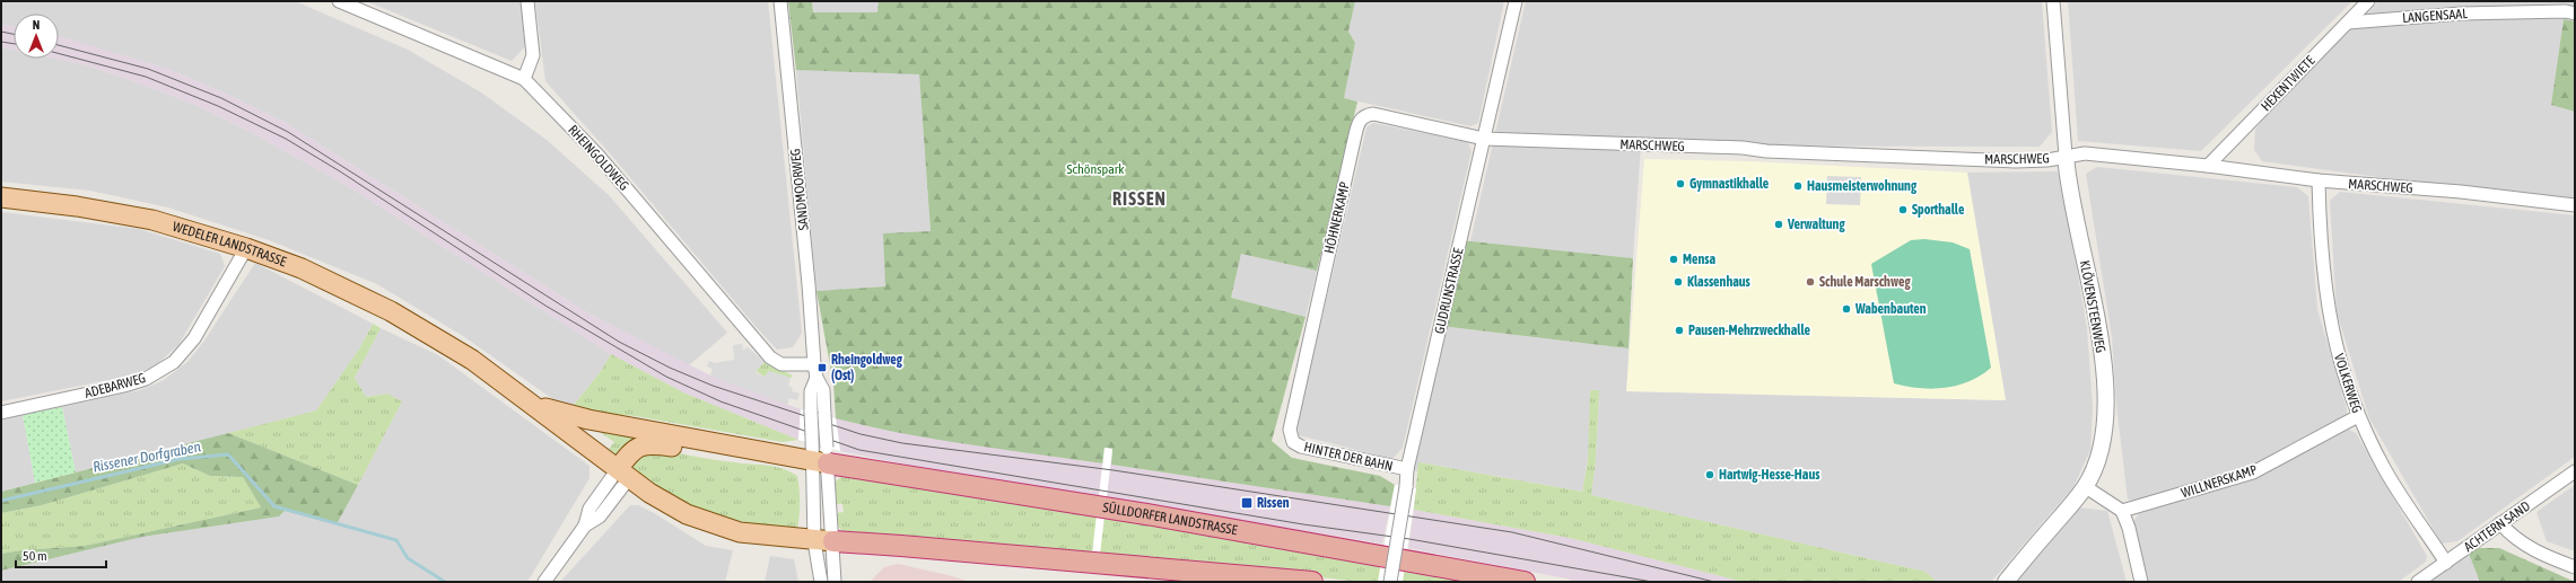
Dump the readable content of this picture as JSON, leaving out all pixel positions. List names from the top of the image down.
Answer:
{
  "streets": {
    "highway": ["SÜLLDORFER LANDSTRASSE"],
    "main road": ["WEDELER LANDSTRASSE"],
    "street": [
      "LANGENSAAL",
      "HEXENTWIETE",
      "MARSCHWEG",
      "RHEINGOLDWEG",
      "SANDMOORWEG",
      "HÖHNERKAMP",
      "GUDRUNSTRASSE",
      "KLÖVENSTEENWEG",
      "VOLKERWEG",
      "ADEBARWEG",
      "HINTER DER BAHN",
      "WILLNERSKAMP",
      "ACHTERN SAND"
    ]
  },
  "crossings": [
    ["LANGENSAAL", "HEXENTWIETE"],
    ["HEXENTWIETE", "MARSCHWEG"],
    ["MARSCHWEG", "HÖHNERKAMP"],
    ["MARSCHWEG", "GUDRUNSTRASSE"],
    ["MARSCHWEG", "KLÖVENSTEENWEG"],
    ["MARSCHWEG", "VOLKERWEG"],
    ["RHEINGOLDWEG", "SANDMOORWEG"],
    ["SANDMOORWEG", "SÜLLDORFER LANDSTRASSE"],
    ["HÖHNERKAMP", "GUDRUNSTRASSE"],
    ["HÖHNERKAMP", "HINTER DER BAHN"],
    ["WEDELER LANDSTRASSE", "ADEBARWEG"],
    ["GUDRUNSTRASSE", "HINTER DER BAHN"],
    ["VOLKERWEG", "WILLNERSKAMP"],
    ["VOLKERWEG", "ACHTERN SAND"]
  ],
  "districts": ["RISSEN"],
  "water": ["Rissener Dorfgraben"],
  "parks": ["Schönspark"],
  "places": {
    "other": [
      "Gymnastikhalle",
      "Hausmeisterwohnung",
      "Sporthalle",
      "Verwaltung",
      "Mensa",
      "Klassenhaus",
      "Schule Marschweg",
      "Wabenbauten",
      "Pausen-Mehrzweckhalle",
      "Hartwig-Hesse-Haus"
    ],
    "transit": ["Rheingoldweg (Ost)", "Rissen"]
  },
  "scale_bar": "50 m",
  "north": "top"
}
